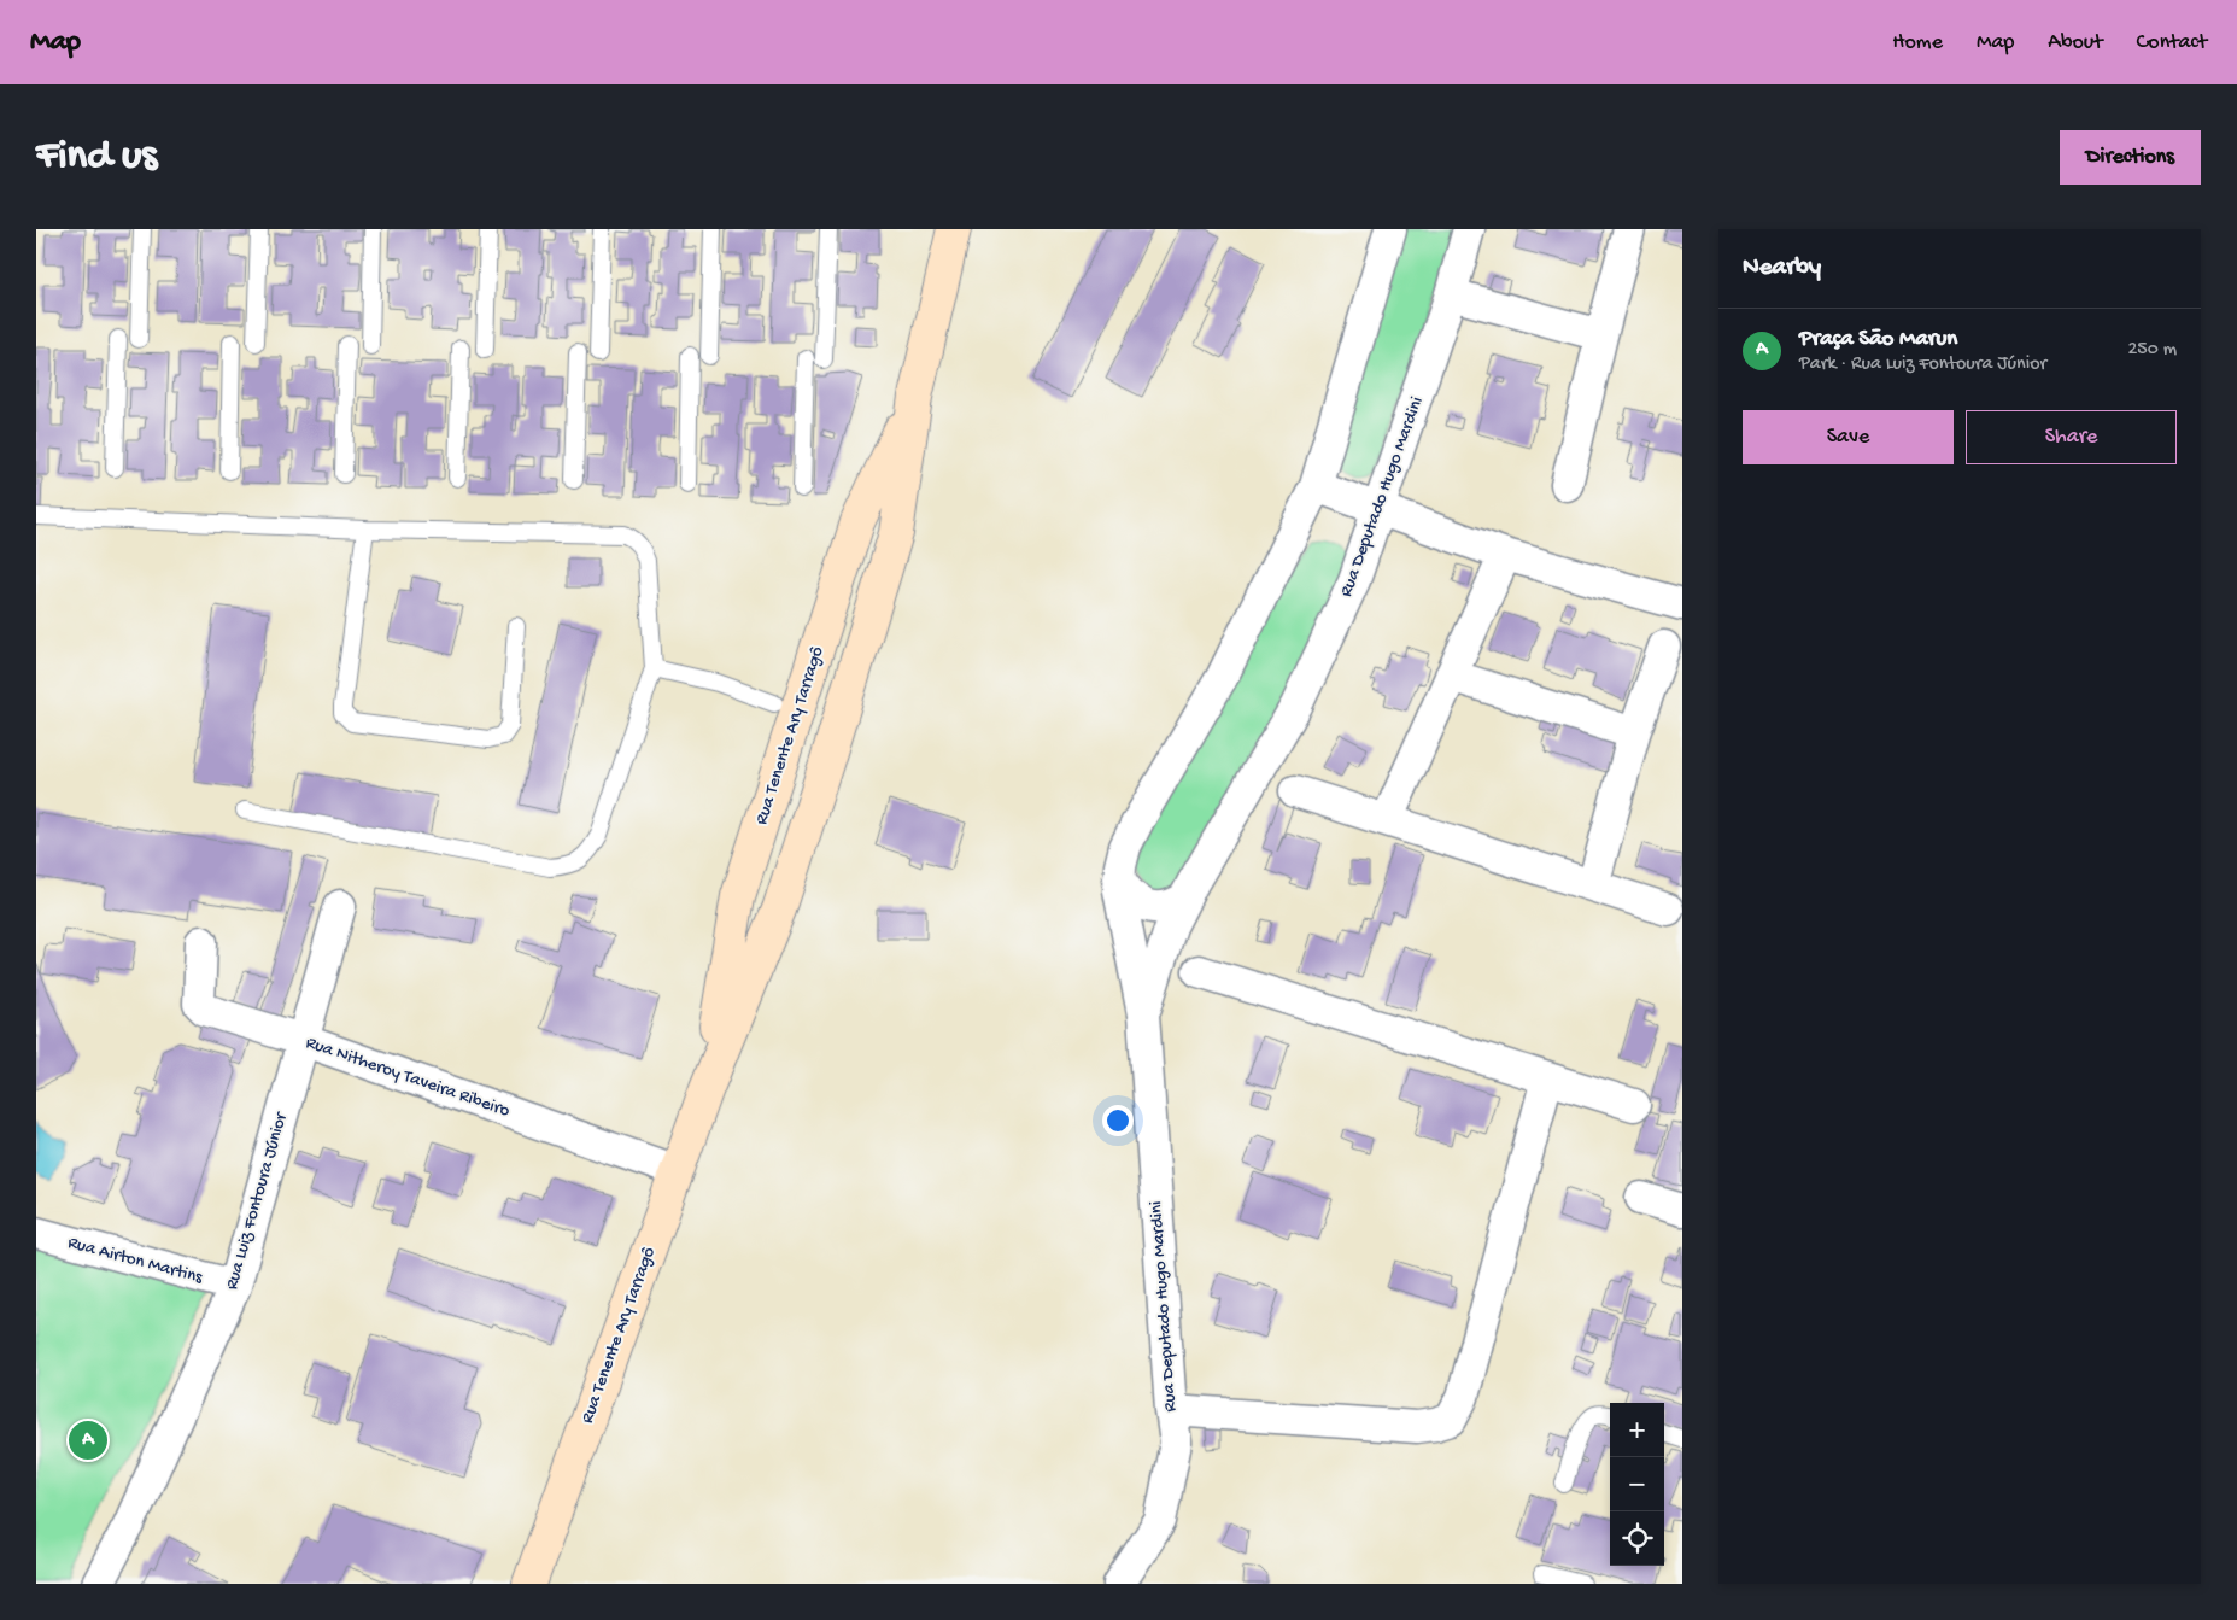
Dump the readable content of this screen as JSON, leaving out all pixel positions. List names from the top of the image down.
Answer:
{
  "streets": {
    "main road": ["Rua Tenente Ary Tarragô"],
    "street": [
      "Rua Deputado Hugo Mardini",
      "Rua Nitheroy Taveira Ribeiro",
      "Rua Luiz Fontoura Júnior",
      "Rua Airton Martins"
    ]
  },
  "crossings": [
    ["Rua Tenente Ary Tarragô", "Rua Nitheroy Taveira Ribeiro"],
    ["Rua Nitheroy Taveira Ribeiro", "Rua Luiz Fontoura Júnior"],
    ["Rua Luiz Fontoura Júnior", "Rua Airton Martins"]
  ],
  "page": {
    "header": "Map",
    "nav": [
      "Home",
      "Map",
      "About",
      "Contact"
    ],
    "buttons": [
      "Directions",
      ["Save", "Share"]
    ],
    "title": "Find us",
    "heading": "Nearby",
    "list": [
      {
        "mark": "A",
        "name": "Praça São Marun",
        "note": "Park · Rua Luiz Fontoura Júnior",
        "value": "250 m"
      }
    ],
    "map_buttons": ["+", "−"],
    "pins": "A"
  }
}
